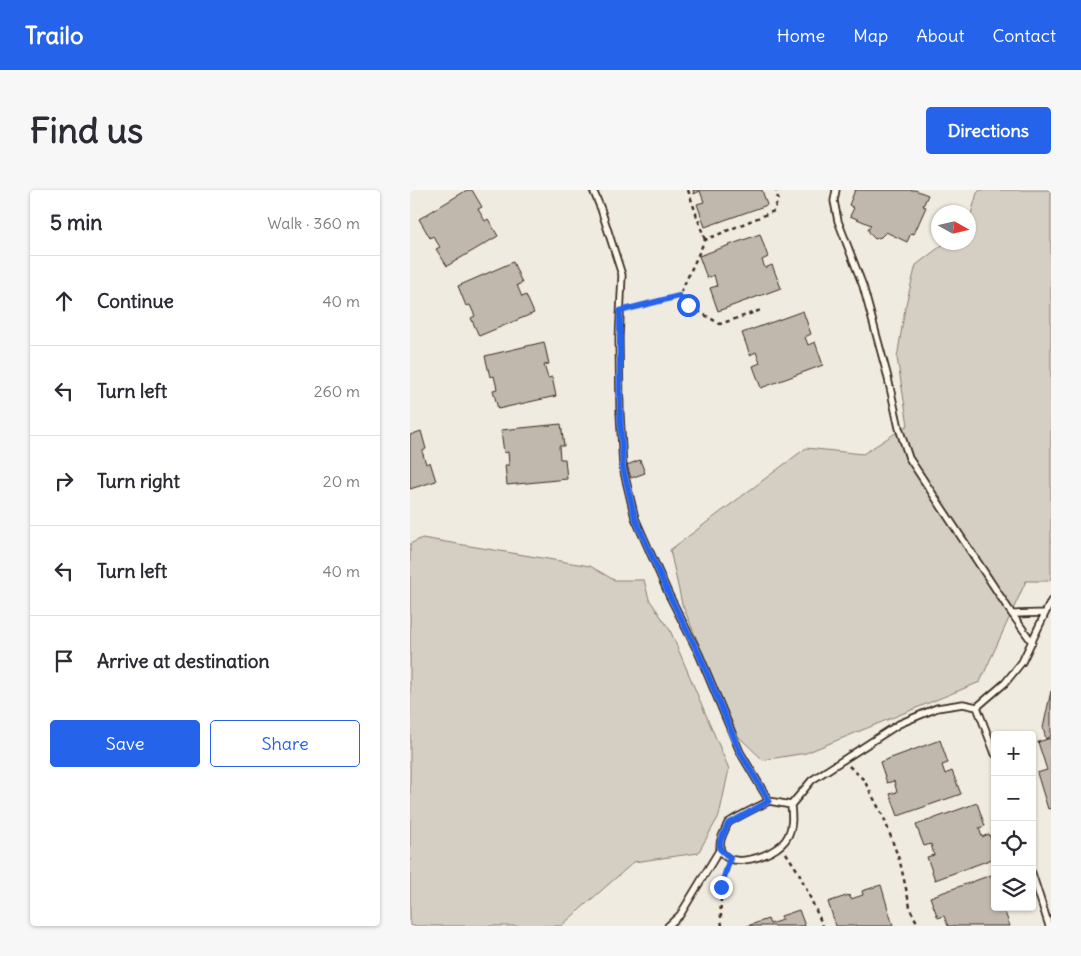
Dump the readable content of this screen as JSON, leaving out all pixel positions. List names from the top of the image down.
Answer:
{
  "north": "right",
  "page": {
    "header": "Trailo",
    "nav": [
      "Home",
      "Map",
      "About",
      "Contact"
    ],
    "buttons": [
      "Directions",
      ["Save", "Share"]
    ],
    "title": "Find us",
    "heading": ["5 min", "Walk · 360 m"],
    "list": [
      ["Continue", "40 m"],
      ["Turn left", "260 m"],
      ["Turn right", "20 m"],
      ["Turn left", "40 m"],
      "Arrive at destination"
    ],
    "map_buttons": ["+", "−"]
  }
}
